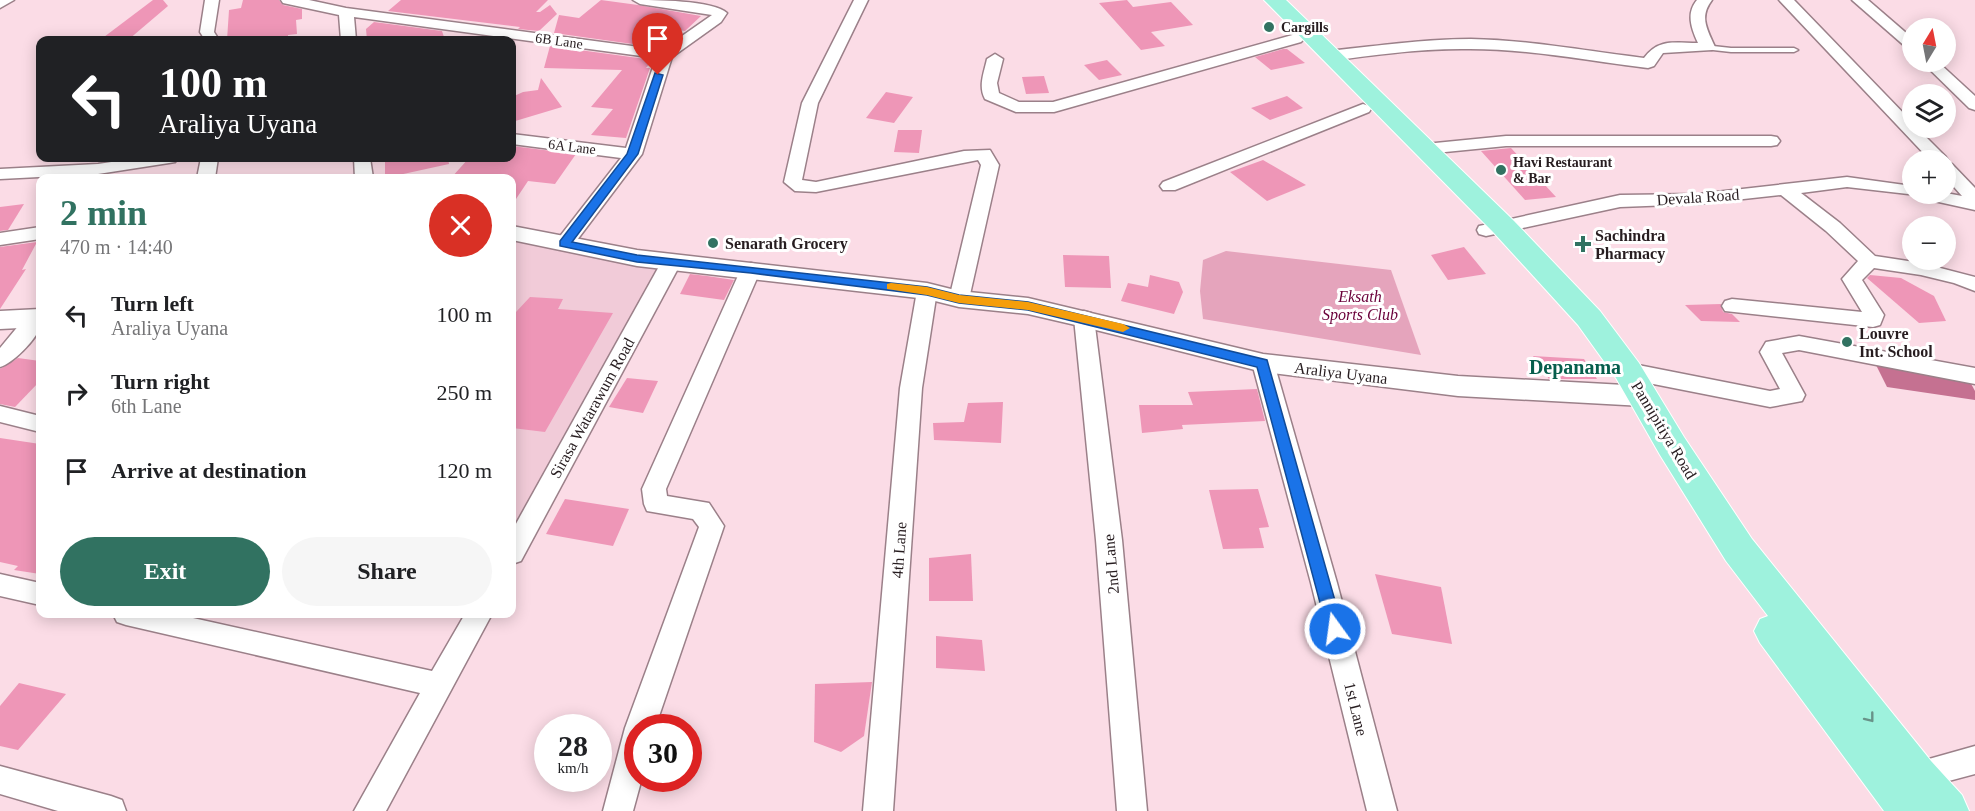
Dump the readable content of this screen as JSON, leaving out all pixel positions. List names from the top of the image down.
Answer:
{
  "streets": {
    "main road": ["Pannipitiya Road"],
    "street": [
      "6B Lane",
      "6A Lane",
      "Devala Road",
      "Araliya Uyana",
      "Sirasa Watarawum Road",
      "4th Lane",
      "2nd Lane",
      "1st Lane"
    ]
  },
  "crossings": [
    ["Devala Road", "Pannipitiya Road"],
    ["Araliya Uyana", "Sirasa Watarawum Road"],
    ["Araliya Uyana", "Pannipitiya Road"],
    ["Araliya Uyana", "4th Lane"],
    ["Araliya Uyana", "2nd Lane"],
    ["Araliya Uyana", "1st Lane"]
  ],
  "districts": ["Depanama"],
  "parks": ["Eksath Sports Club"],
  "places": {
    "other": [
      "Cargills",
      "Havi Restaurant & Bar",
      "Senarath Grocery",
      "Louvre Int. School"
    ],
    "health": ["Sachindra Pharmacy"]
  },
  "north": "top",
  "page": {
    "map_buttons": ["+", "−"],
    "turn": ["100 m", "Araliya Uyana"],
    "heading": ["2 min", "470 m · 14:40"],
    "list": [
      {
        "name": "Turn left",
        "note": "Araliya Uyana",
        "value": "100 m"
      },
      {
        "name": "Turn right",
        "note": "6th Lane",
        "value": "250 m"
      },
      {
        "name": "Arrive at destination",
        "value": "120 m"
      }
    ],
    "buttons": ["Exit", "Share"],
    "speed": "28 km/h",
    "limit": "30"
  }
}
